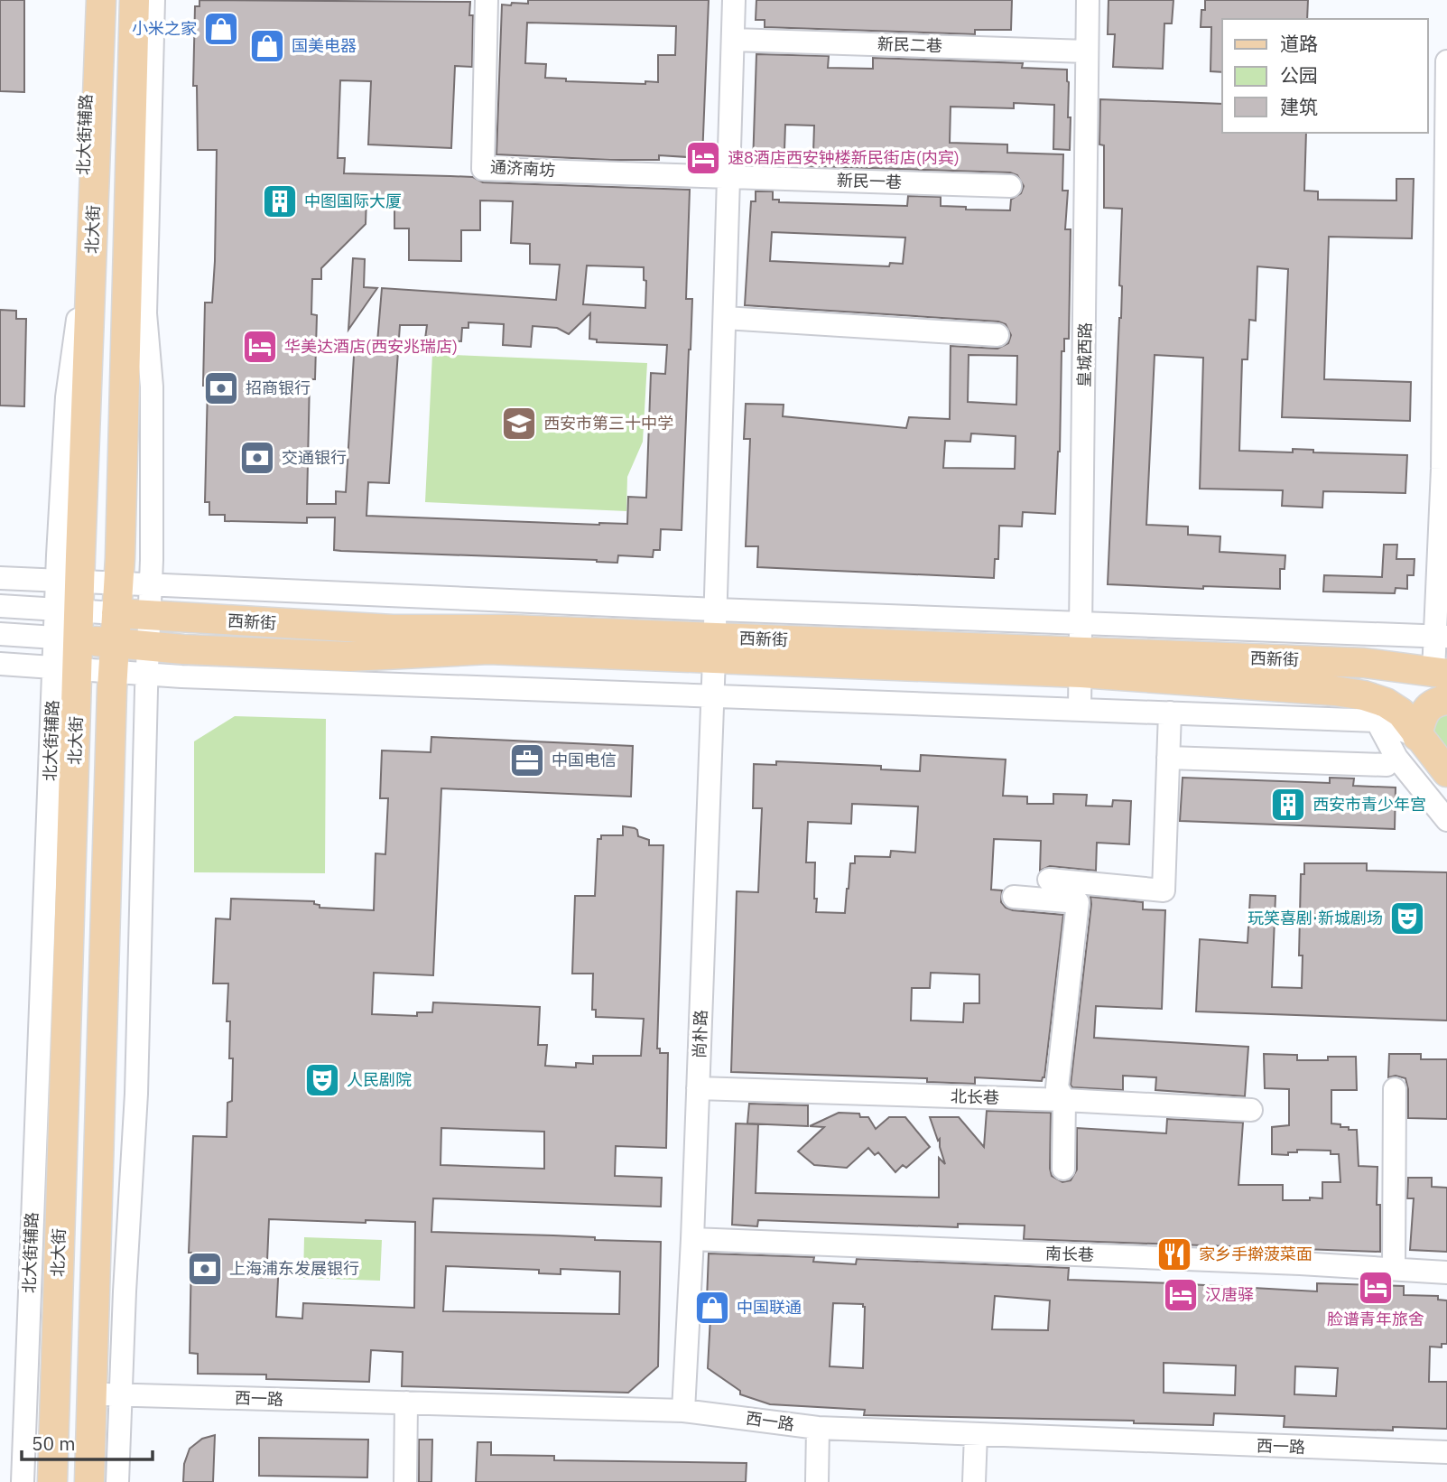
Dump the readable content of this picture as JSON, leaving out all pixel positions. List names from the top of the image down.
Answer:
{
  "streets": {
    "main road": ["北大街", "西新街"],
    "street": [
      "新民二巷",
      "北大街辅路",
      "通济南坊",
      "新民一巷",
      "皇城西路",
      "尚朴路",
      "北长巷",
      "南长巷",
      "西一路"
    ]
  },
  "crossings": [
    ["新民二巷", "皇城西路"],
    ["新民二巷", "尚朴路"],
    ["北大街辅路", "北大街"],
    ["通济南坊", "新民一巷"],
    ["通济南坊", "尚朴路"],
    ["新民一巷", "尚朴路"],
    ["北大街", "西新街"],
    ["皇城西路", "西新街"],
    ["西新街", "尚朴路"],
    ["尚朴路", "北长巷"],
    ["尚朴路", "南长巷"],
    ["尚朴路", "西一路"]
  ],
  "places": {
    "shop": ["小米之家", "国美电器", "中国联通"],
    "hotel": [
      "速8酒店西安钟楼新民街店(内宾)",
      "华美达酒店(西安兆瑞店)",
      "脸谱青年旅舍",
      "汉唐驿"
    ],
    "building": ["中图国际大厦", "西安市青少年宫"],
    "bank": ["招商银行", "交通银行", "上海浦东发展银行"],
    "school or university": ["西安市第三十中学"],
    "office": ["中国电信"],
    "theatre": ["玩笑喜剧·新城剧场", "人民剧院"],
    "restaurant": ["家乡手擀菠菜面"]
  },
  "legend": ["道路", "公园", "建筑"],
  "scale_bar": "50 m"
}
